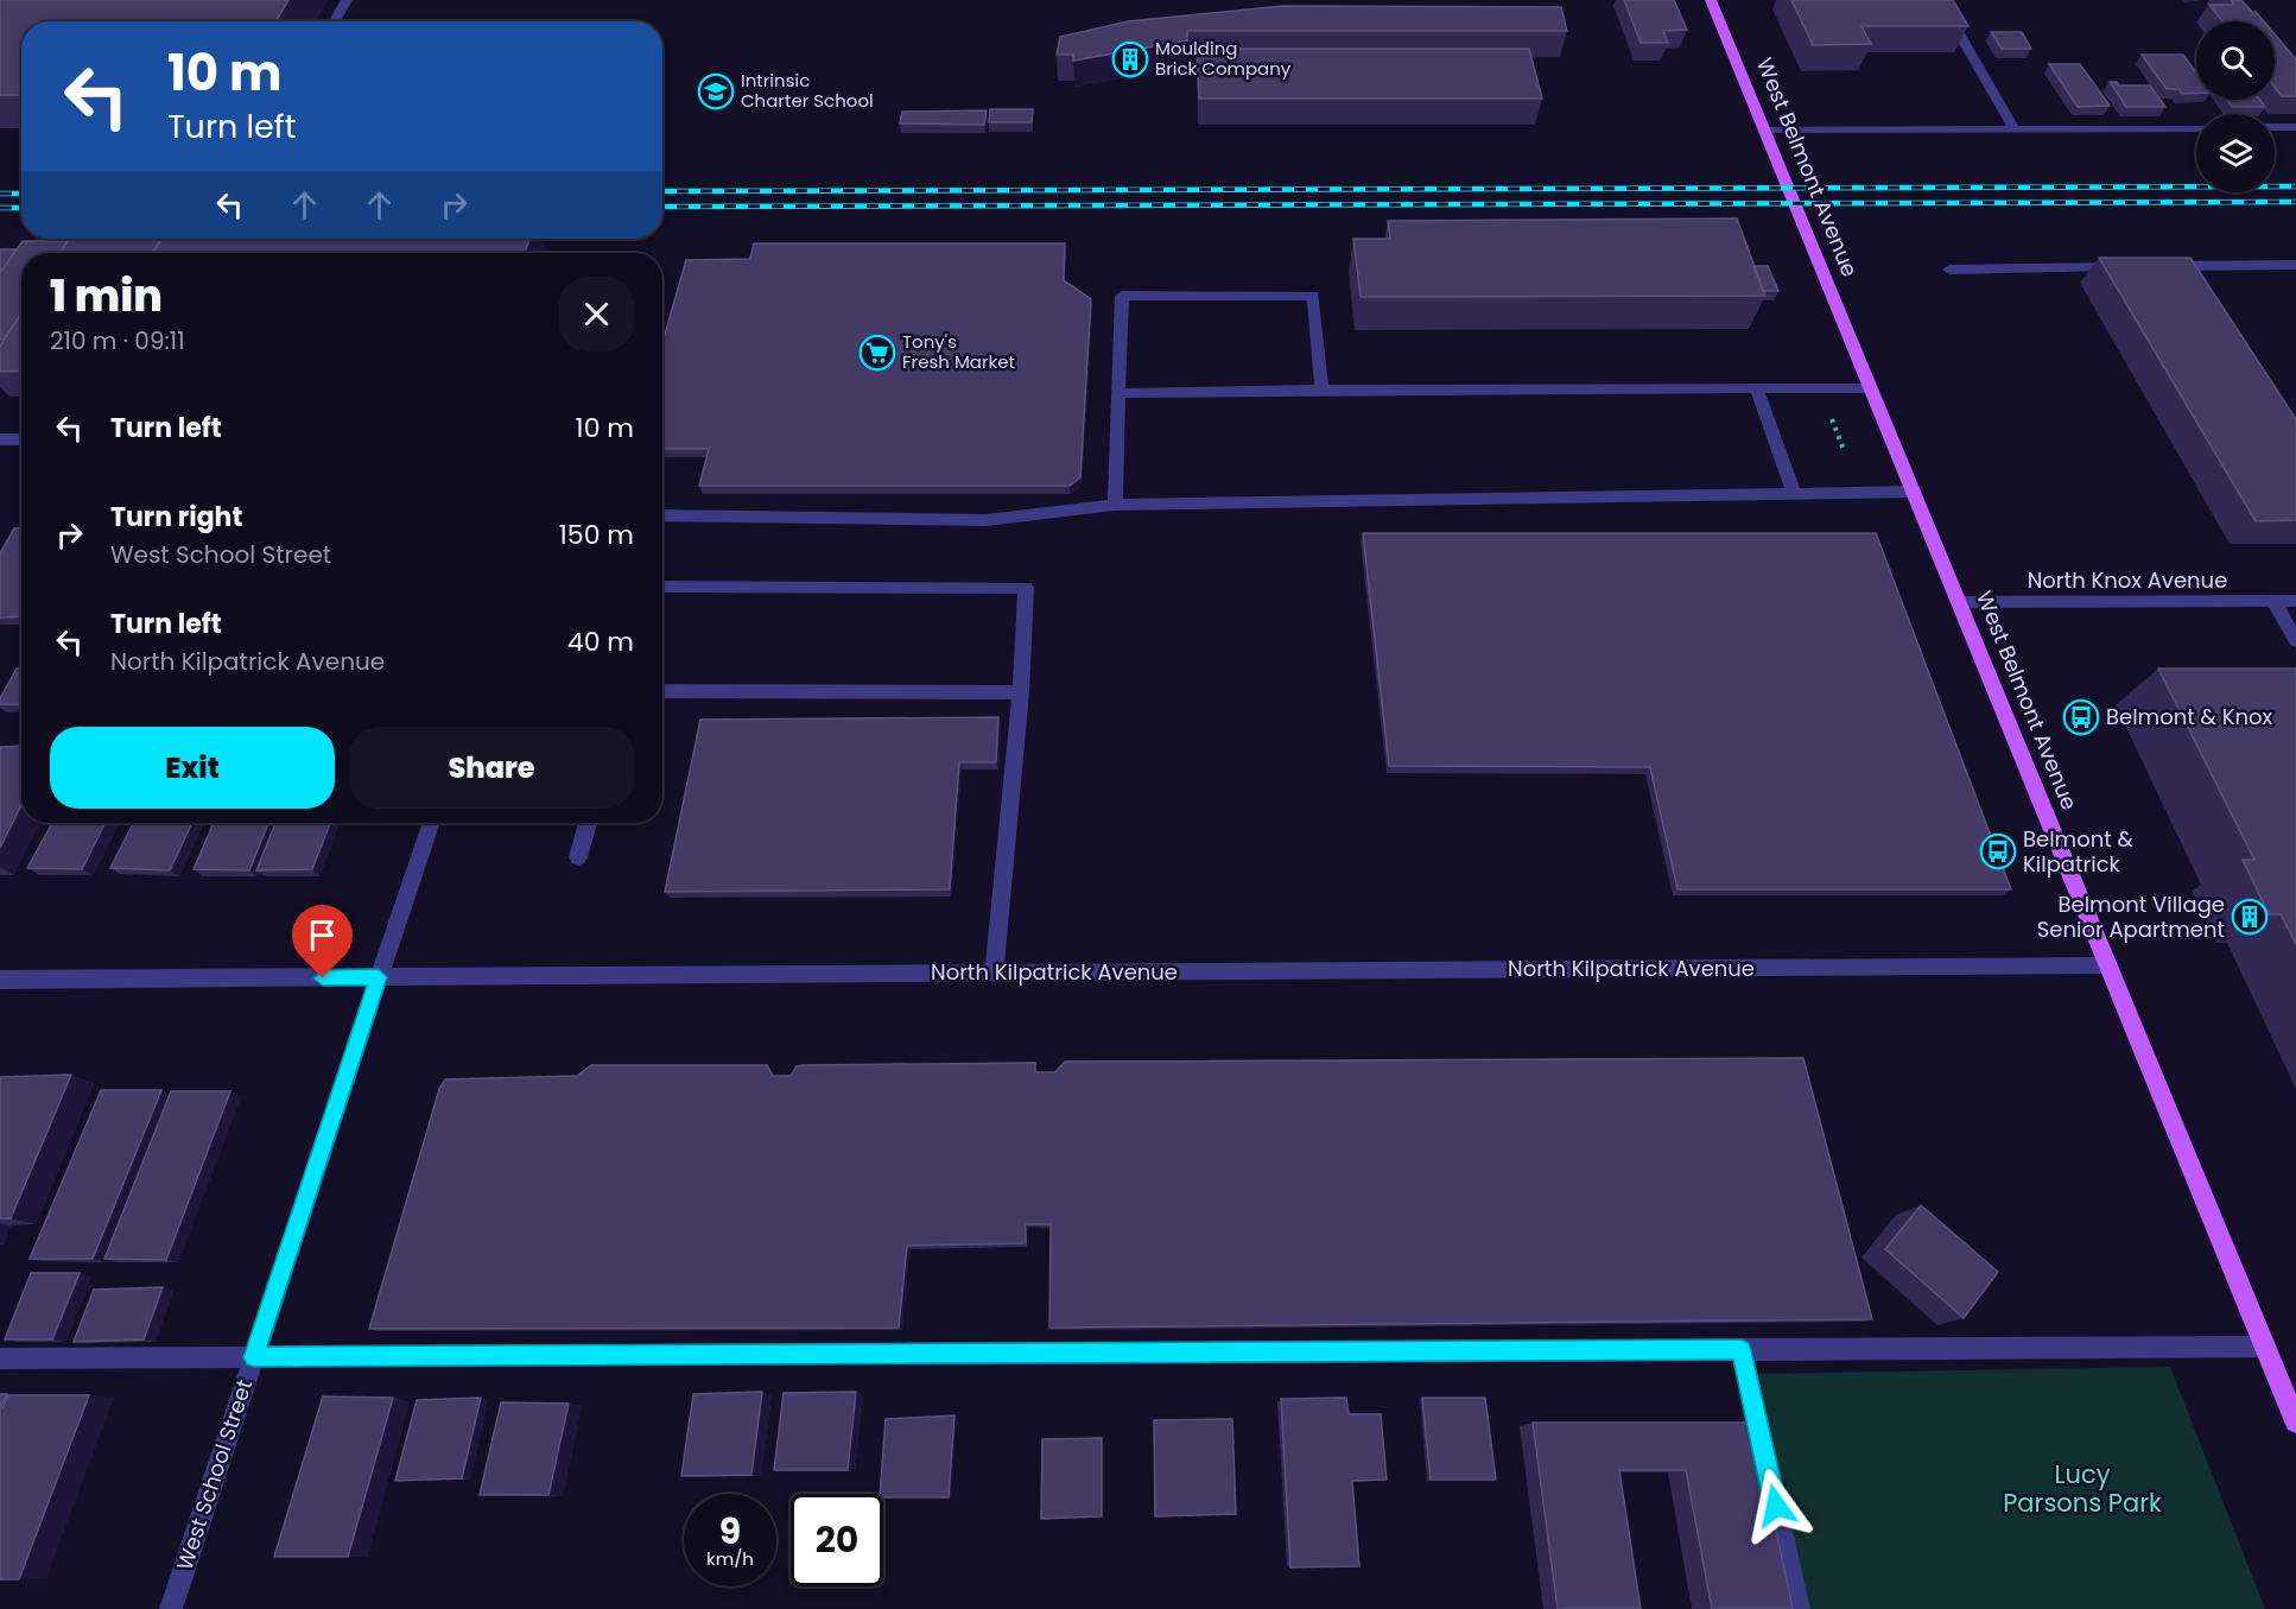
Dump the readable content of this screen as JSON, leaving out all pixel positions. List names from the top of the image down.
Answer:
{
  "streets": {
    "main road": ["West Belmont Avenue"],
    "street": ["North Knox Avenue", "North Kilpatrick Avenue", "West School Street"]
  },
  "crossings": [
    ["West Belmont Avenue", "North Knox Avenue"],
    ["West Belmont Avenue", "North Kilpatrick Avenue"],
    ["North Kilpatrick Avenue", "West School Street"]
  ],
  "parks": ["Lucy Parsons Park"],
  "places": {
    "building": ["Moulding Brick Company", "Belmont Village Senior Apartment"],
    "school or university": ["Intrinsic Charter School"],
    "supermarket": ["Tony's Fresh Market"],
    "bus stop": ["Belmont & Knox", "Belmont & Kilpatrick"]
  },
  "page": {
    "turn": ["10 m", "Turn left"],
    "heading": ["1 min", "210 m · 09:11"],
    "list": [
      {
        "name": "Turn left",
        "value": "10 m"
      },
      {
        "name": "Turn right",
        "note": "West School Street",
        "value": "150 m"
      },
      {
        "name": "Turn left",
        "note": "North Kilpatrick Avenue",
        "value": "40 m"
      }
    ],
    "buttons": ["Exit", "Share"],
    "speed": "9 km/h",
    "limit": "20"
  }
}
